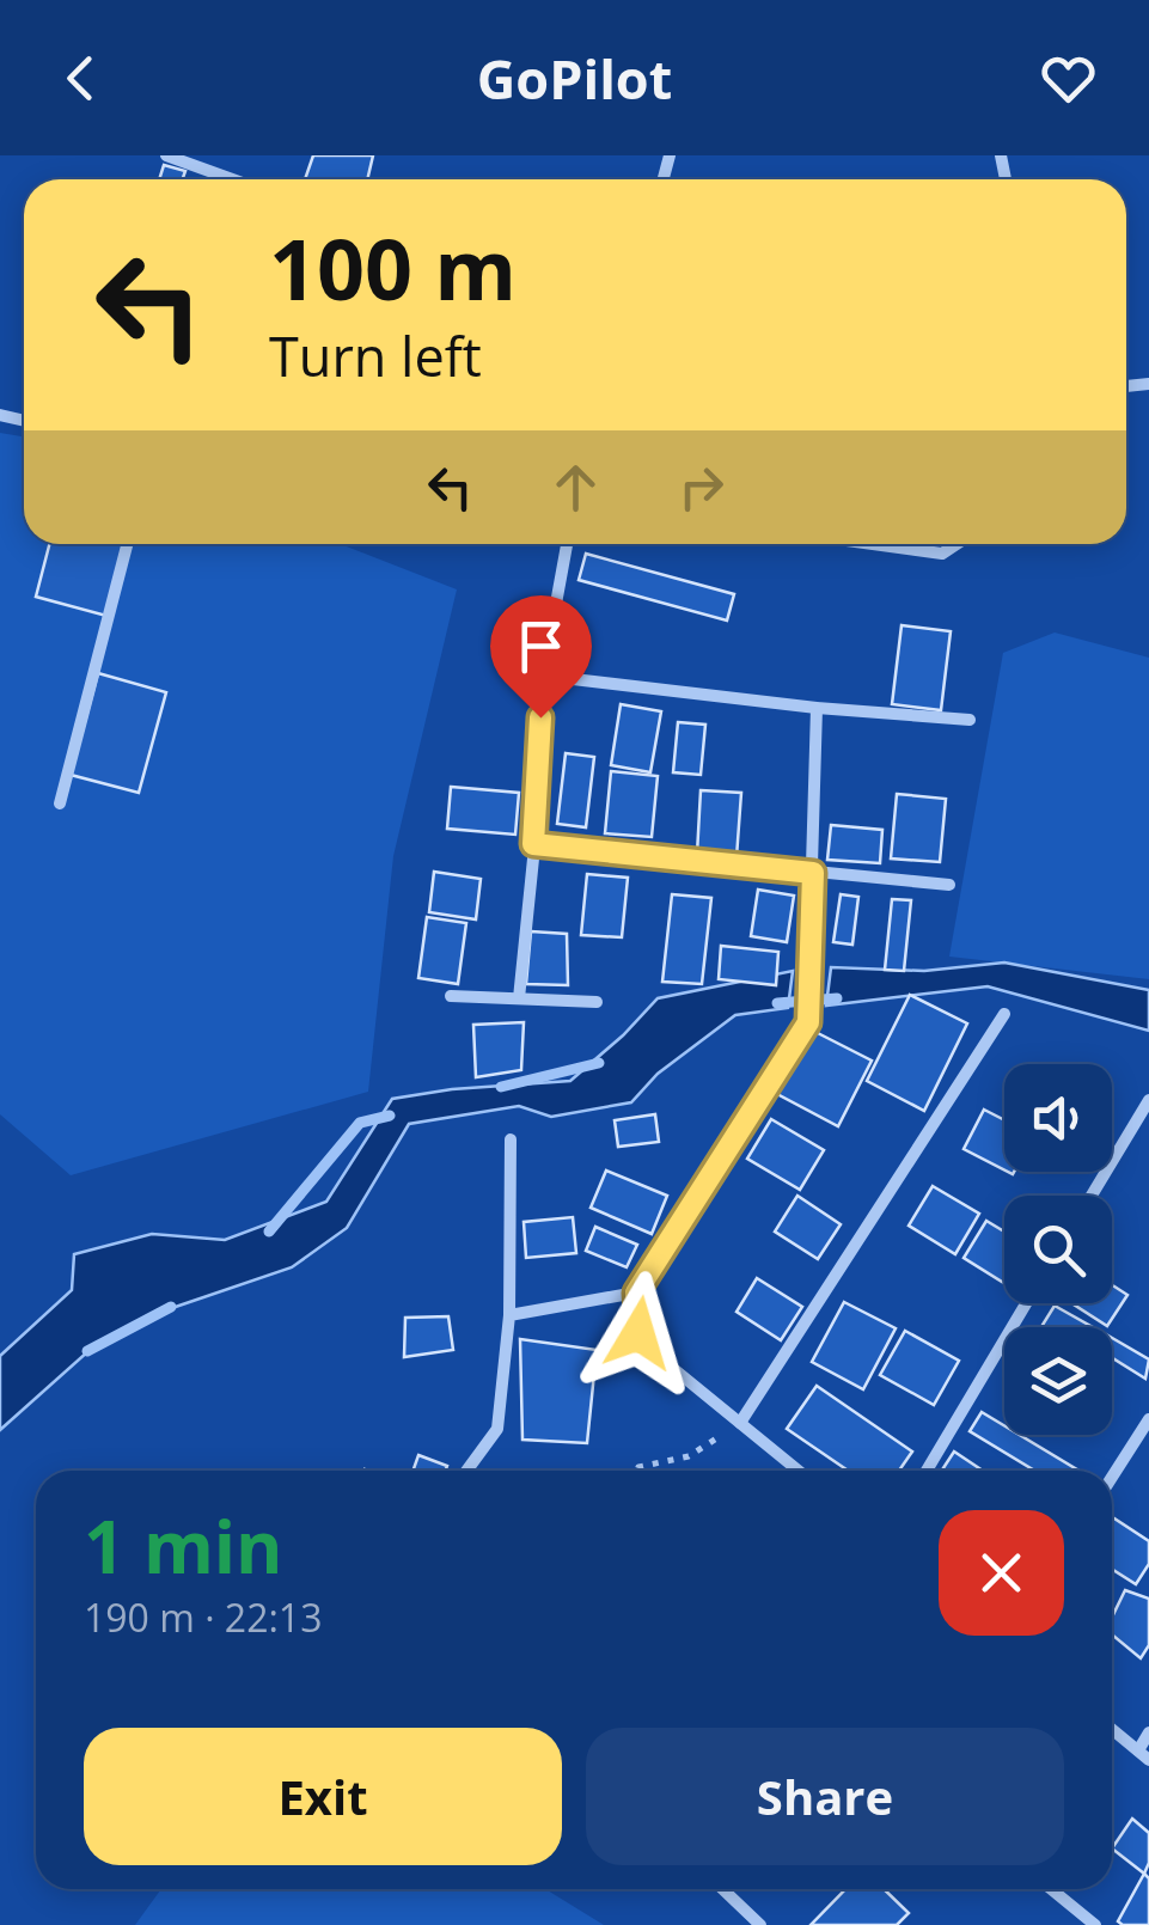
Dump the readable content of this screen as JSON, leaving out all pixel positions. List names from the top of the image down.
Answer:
{
  "page": {
    "header": "GoPilot",
    "turn": ["100 m", "Turn left"],
    "heading": ["1 min", "190 m · 22:13"],
    "buttons": ["Exit", "Share"]
  }
}
